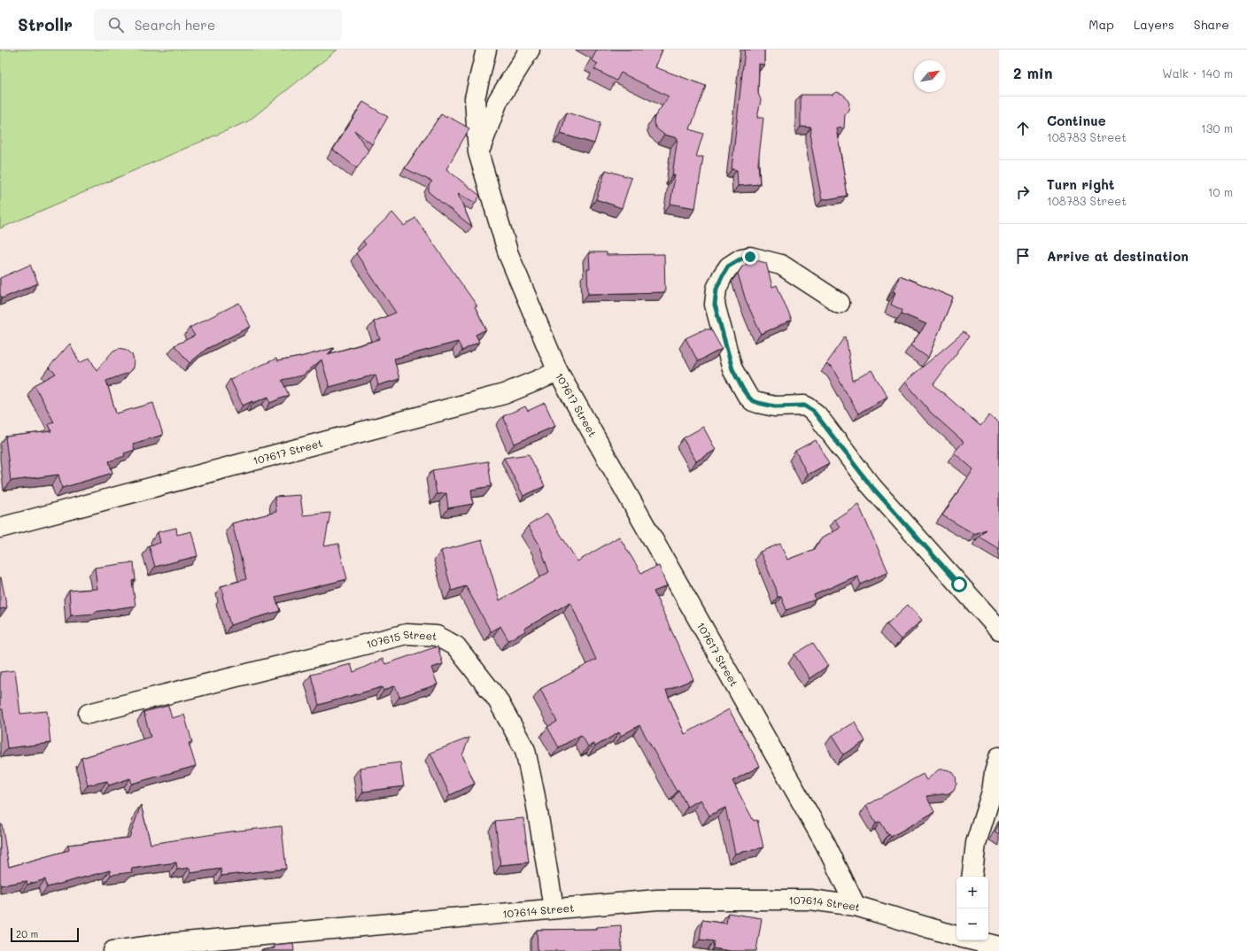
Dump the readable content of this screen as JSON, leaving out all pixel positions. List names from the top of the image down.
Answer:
{
  "streets": {
    "street": ["107617 Street", "107615 Street", "107614 Street"]
  },
  "crossings": [
    ["107617 Street", "107614 Street"],
    ["107615 Street", "107614 Street"]
  ],
  "scale_bar": "20 m",
  "north": "top right",
  "page": {
    "header": "Strollr",
    "search": "Search here",
    "nav": ["Map", "Layers", "Share"],
    "heading": ["2 min", "Walk · 140 m"],
    "list": [
      ["Continue", "108783 Street", "130 m"],
      ["Turn right", "108783 Street", "10 m"],
      "Arrive at destination"
    ],
    "map_buttons": ["+", "−"],
    "scale": "20 m"
  }
}
